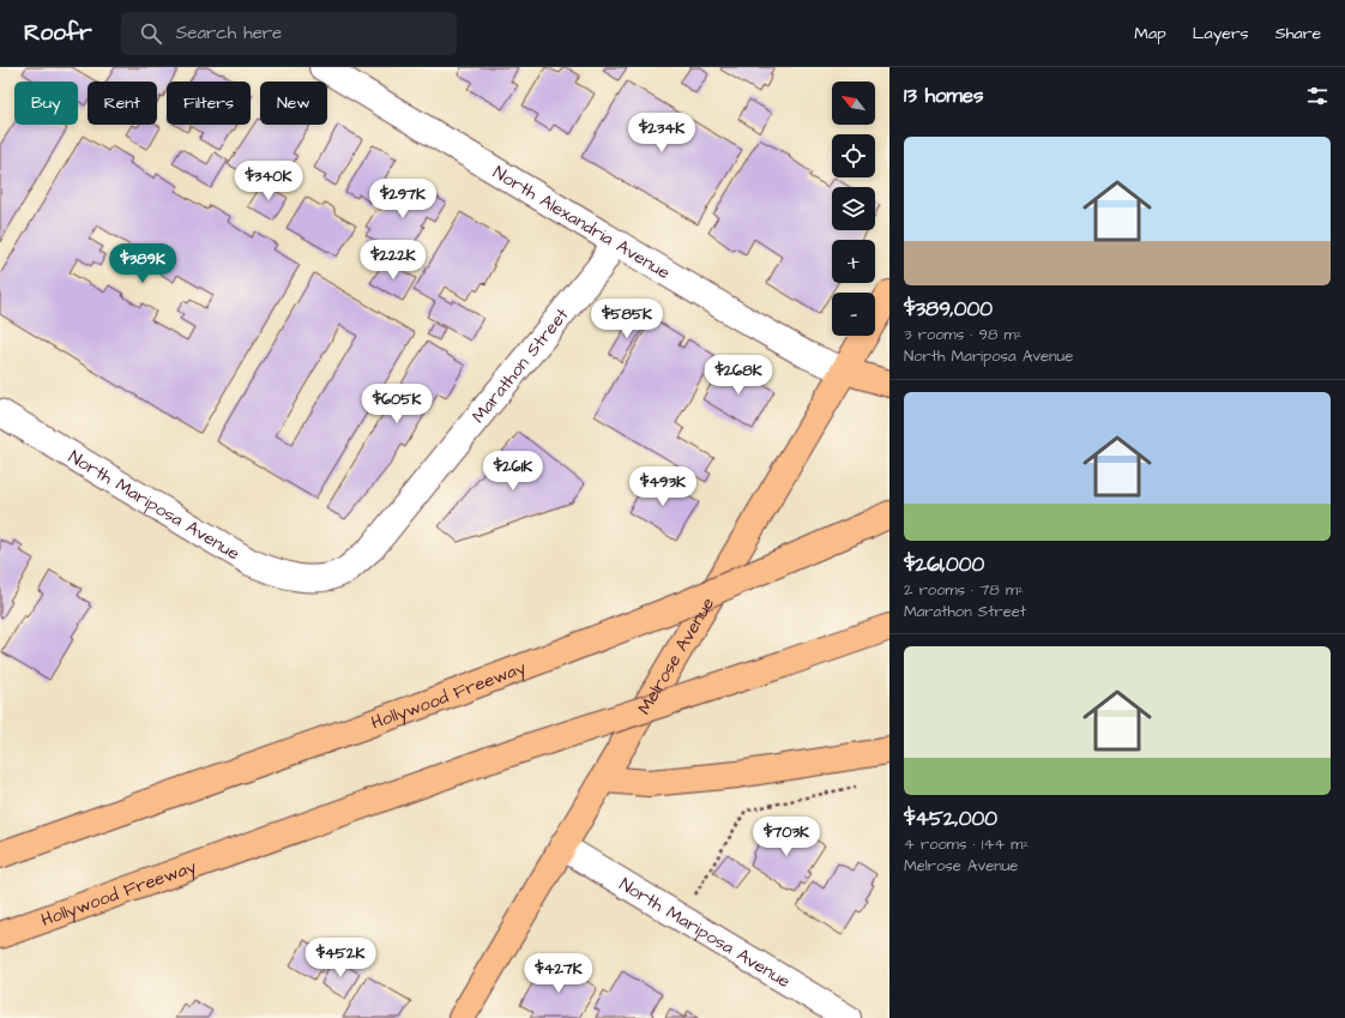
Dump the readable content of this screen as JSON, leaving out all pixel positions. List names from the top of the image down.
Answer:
{
  "streets": {
    "main road": ["Melrose Avenue", "Hollywood Freeway"],
    "street": ["North Alexandria Avenue", "Marathon Street", "North Mariposa Avenue"]
  },
  "crossings": [
    ["North Alexandria Avenue", "Marathon Street"],
    ["North Alexandria Avenue", "Melrose Avenue"],
    ["Marathon Street", "North Mariposa Avenue"],
    ["North Mariposa Avenue", "Melrose Avenue"]
  ],
  "north": "top left",
  "page": {
    "header": "Roofr",
    "search": "Search here",
    "nav": ["Map", "Layers", "Share"],
    "heading": "13 homes",
    "map_buttons": ["+", "−"],
    "chip": [
      "Buy",
      "Rent",
      "Filters",
      "New"
    ],
    "price": [
      "$234K",
      "$340K",
      "$297K",
      "$222K",
      "$389K",
      "$585K",
      "$268K",
      "$605K",
      "$261K",
      "$493K",
      "$703K",
      "$452K",
      "$427K"
    ],
    "list": [
      {
        "name": "$389,000",
        "note": "3 rooms · 98 m² · North Mariposa Avenue"
      },
      {
        "name": "$261,000",
        "note": "2 rooms · 78 m² · Marathon Street"
      },
      {
        "name": "$452,000",
        "note": "4 rooms · 144 m² · Melrose Avenue"
      }
    ]
  }
}
